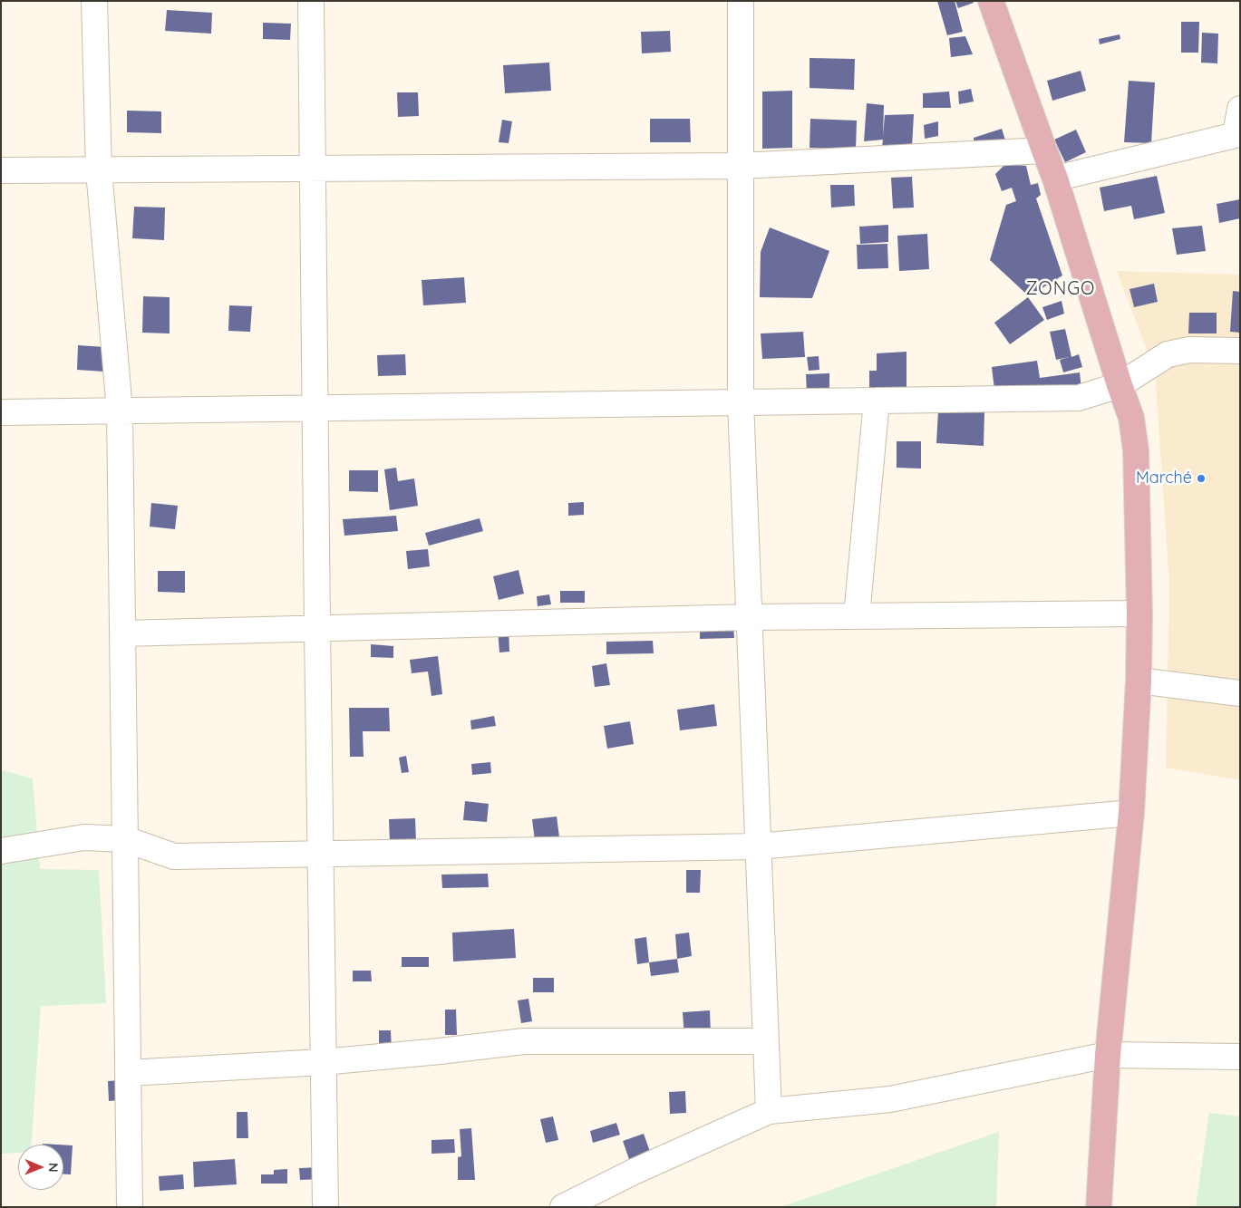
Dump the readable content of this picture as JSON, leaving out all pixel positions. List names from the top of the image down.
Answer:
{
  "districts": ["ZONGO"],
  "places": ["Marché"],
  "north": "right"
}
